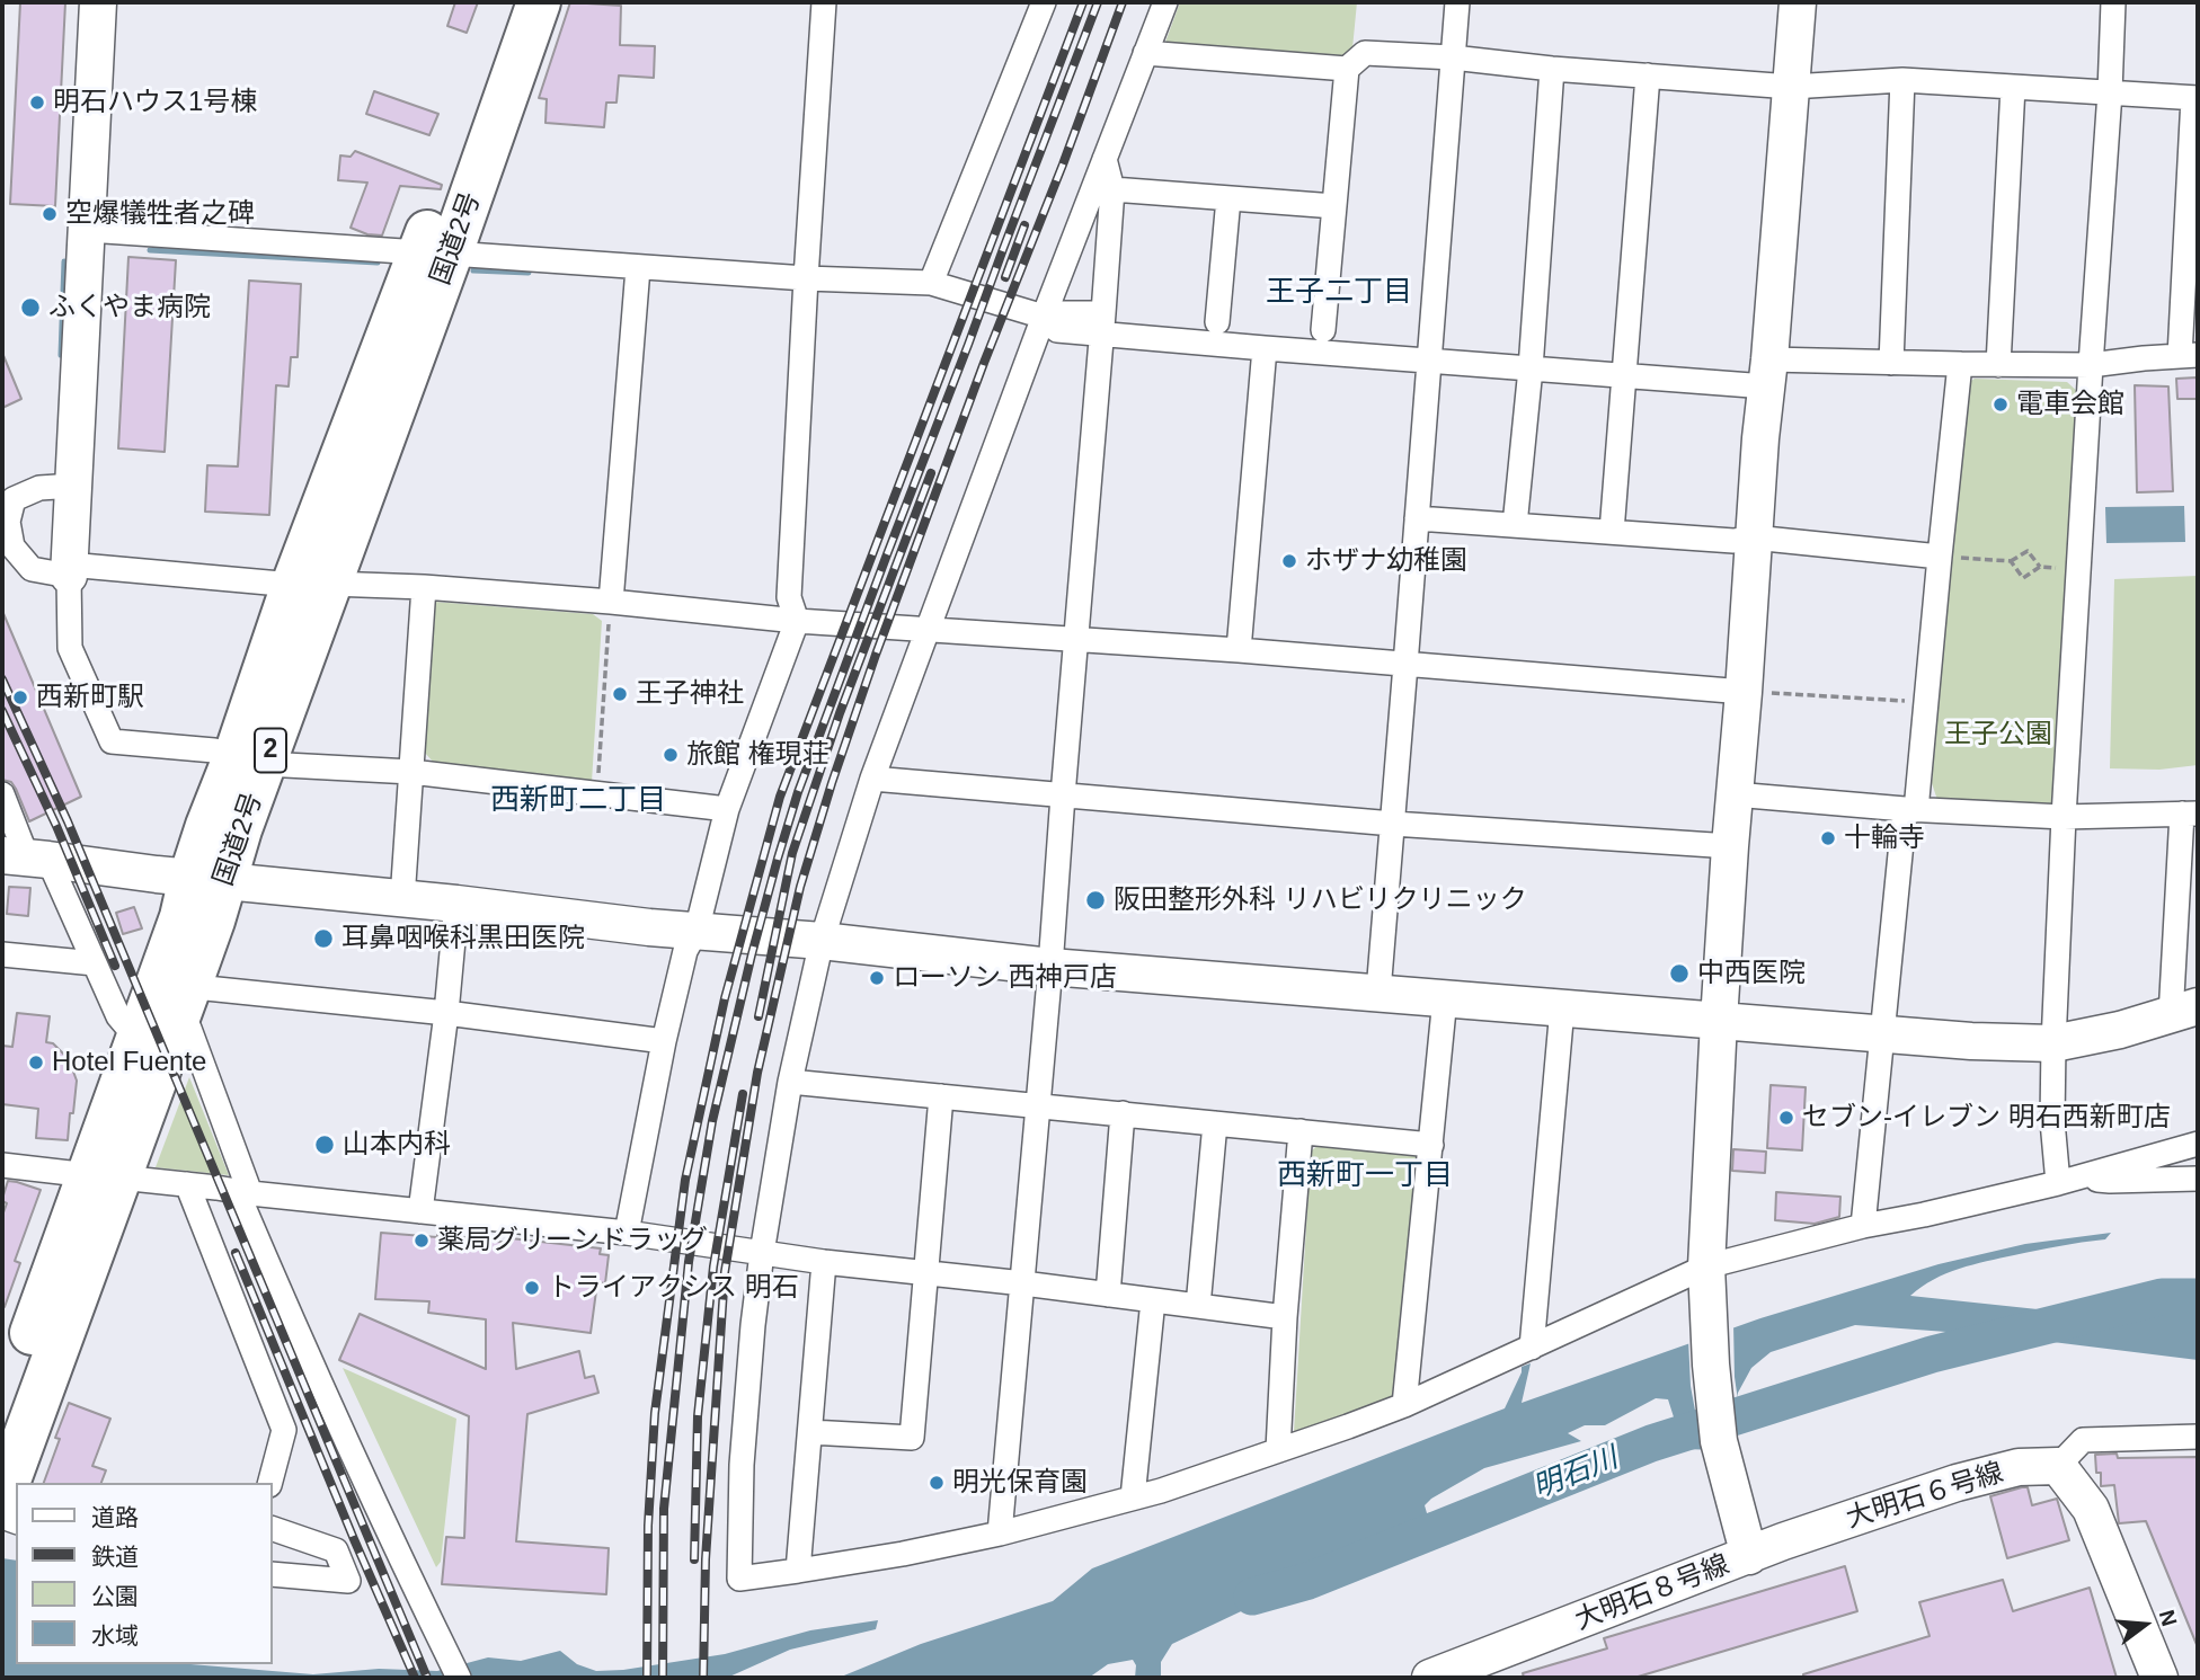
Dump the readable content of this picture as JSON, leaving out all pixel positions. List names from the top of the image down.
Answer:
{
  "streets": {
    "highway": ["国道2号", "2"],
    "street": ["大明石６号線", "大明石８号線"]
  },
  "crossings": [
    ["大明石６号線", "大明石８号線"]
  ],
  "districts": ["王子二丁目", "西新町二丁目", "西新町一丁目"],
  "water": ["明石川"],
  "parks": ["王子公園"],
  "places": [
    "明石ハウス1号棟",
    "空爆犠牲者之碑",
    "ふくやま病院",
    "電車会館",
    "ホザナ幼稚園",
    "王子神社",
    "西新町駅",
    "旅館 権現荘",
    "十輪寺",
    "阪田整形外科 リハビリクリニック",
    "耳鼻咽喉科黒田医院",
    "中西医院",
    "ローソン 西神戸店",
    "Hotel Fuente",
    "セブン-イレブン 明石西新町店",
    "山本内科",
    "薬局グリーンドラッグ",
    "トライアクシス 明石",
    "明光保育園"
  ],
  "legend": [
    "道路",
    "鉄道",
    "公園",
    "水域"
  ],
  "north": "right"
}
